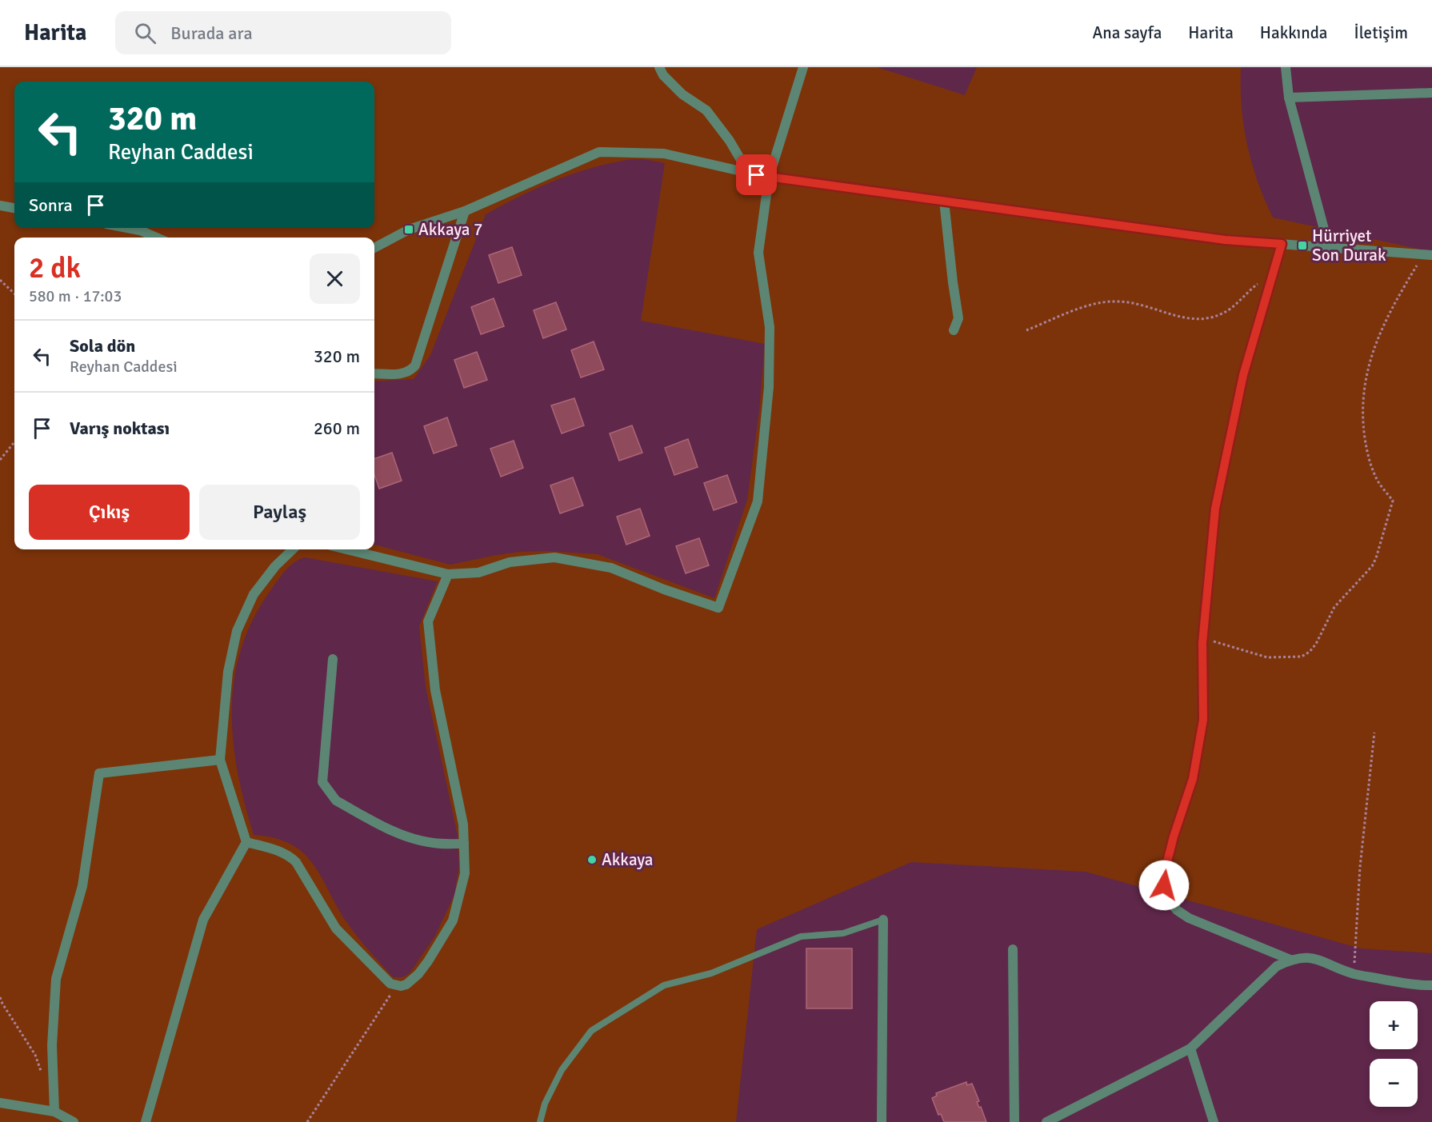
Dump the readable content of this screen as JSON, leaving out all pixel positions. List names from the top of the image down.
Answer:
{
  "places": {
    "transit": ["Akkaya 7", "Hürriyet Son Durak"],
    "other": ["Akkaya"]
  },
  "page": {
    "header": "Harita",
    "search": "Burada ara",
    "nav": [
      "Ana sayfa",
      "Harita",
      "Hakkında",
      "İletişim"
    ],
    "turn": ["320 m", "Reyhan Caddesi"],
    "then": "Sonra",
    "heading": ["2 dk", "580 m · 17:03"],
    "list": [
      {
        "name": "Sola dön",
        "note": "Reyhan Caddesi",
        "value": "320 m"
      },
      {
        "name": "Varış noktası",
        "value": "260 m"
      }
    ],
    "buttons": ["Çıkış", "Paylaş"],
    "map_buttons": ["+", "−"]
  }
}
